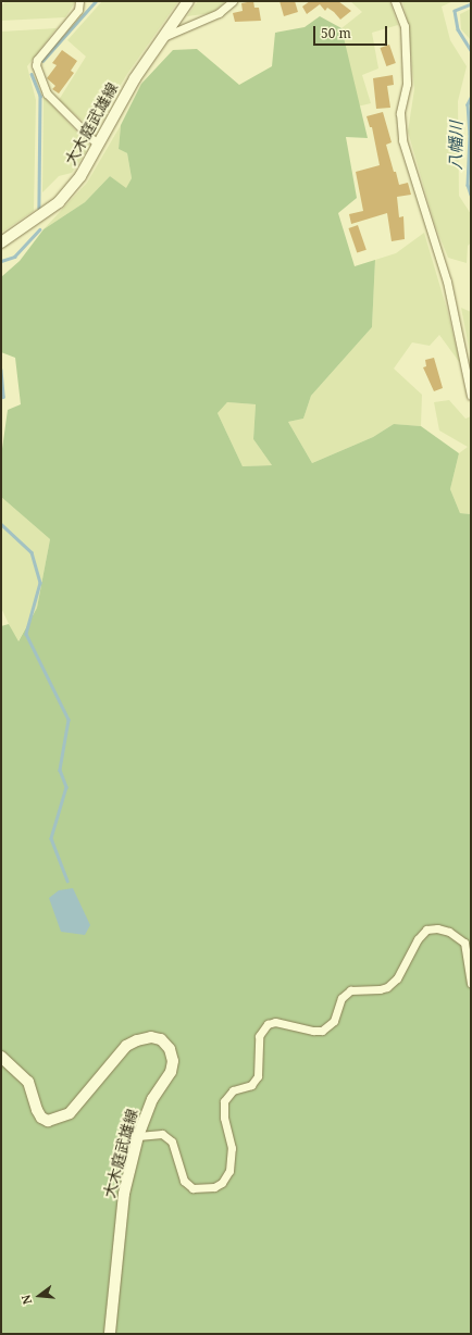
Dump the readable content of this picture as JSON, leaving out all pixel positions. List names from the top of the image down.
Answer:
{
  "streets": {
    "main road": ["大木庭武雄線"]
  },
  "water": ["八幡川"],
  "scale_bar": "50 m",
  "north": "left"
}
